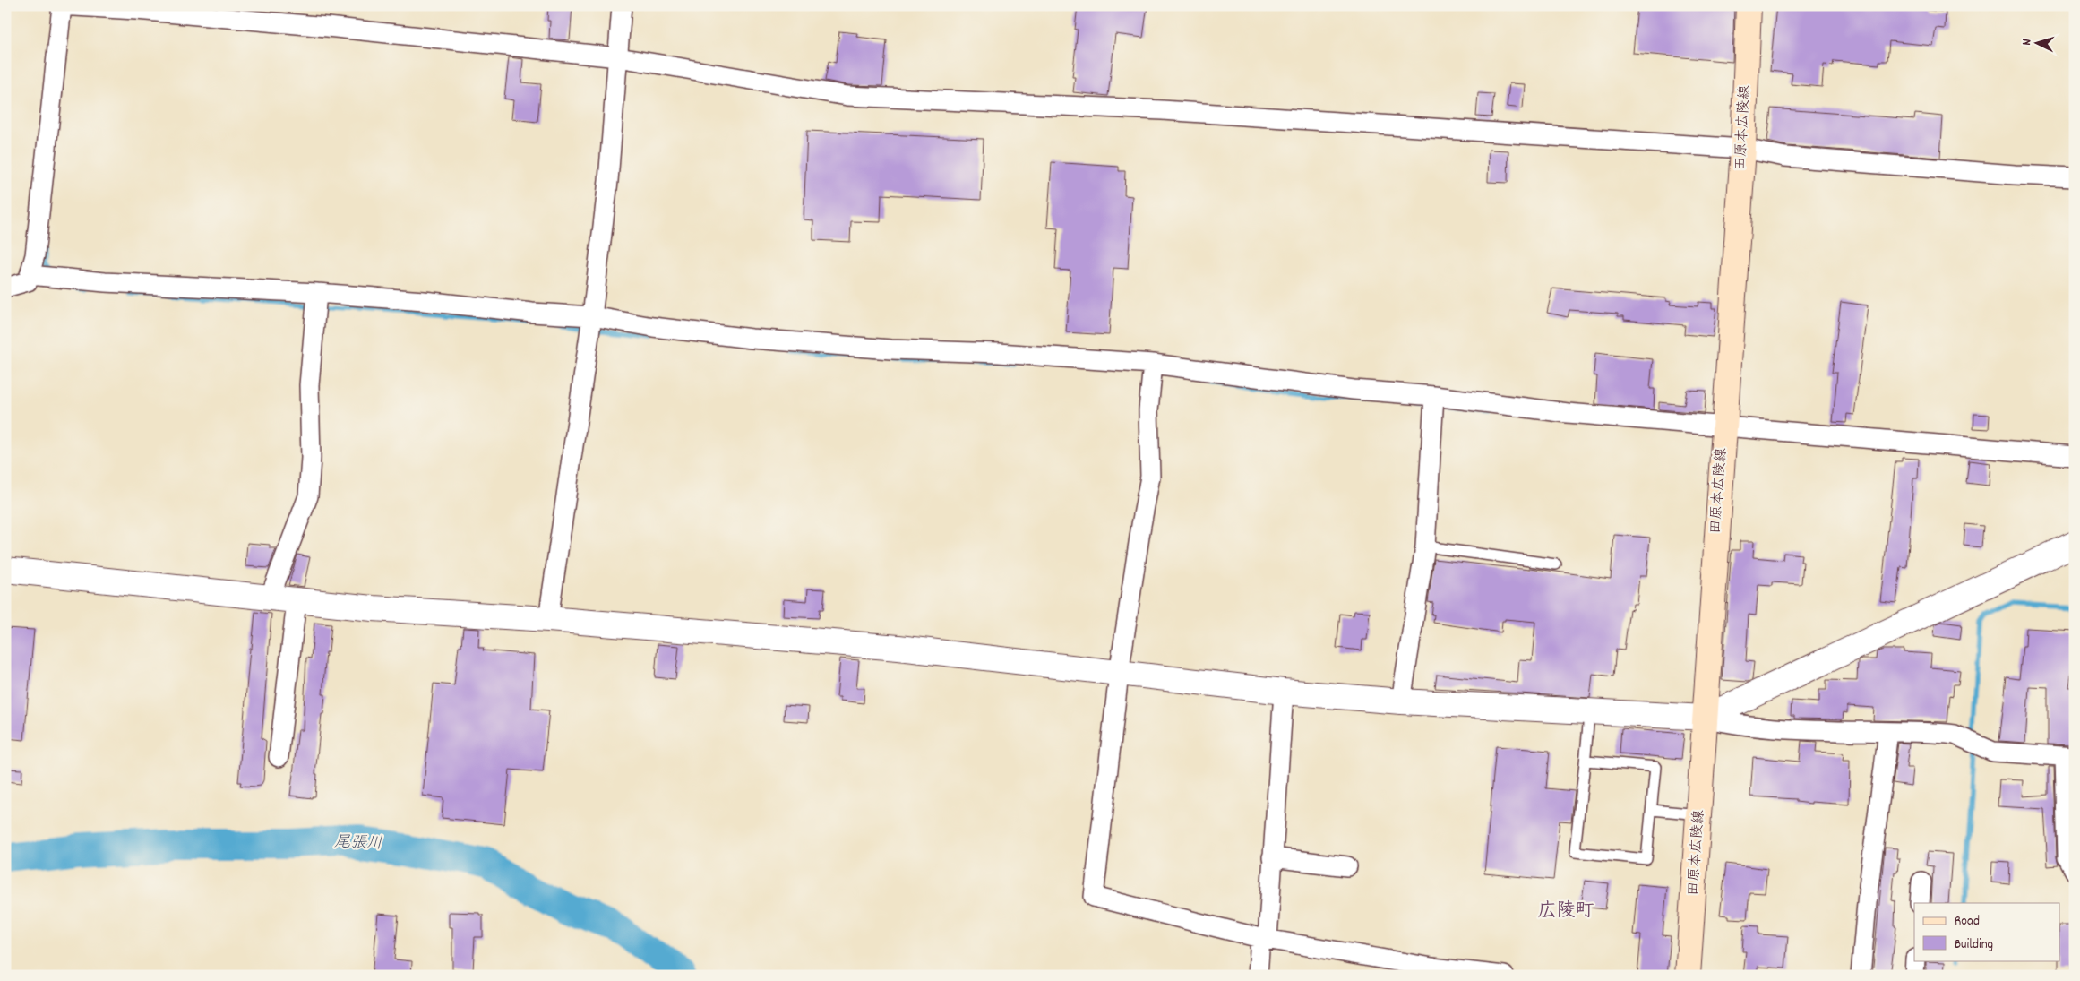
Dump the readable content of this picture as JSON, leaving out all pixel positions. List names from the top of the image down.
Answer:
{
  "streets": {
    "main road": ["田原本広陵線"]
  },
  "districts": ["広陵町"],
  "water": ["尾張川"],
  "legend": ["Road", "Building"],
  "north": "left"
}
